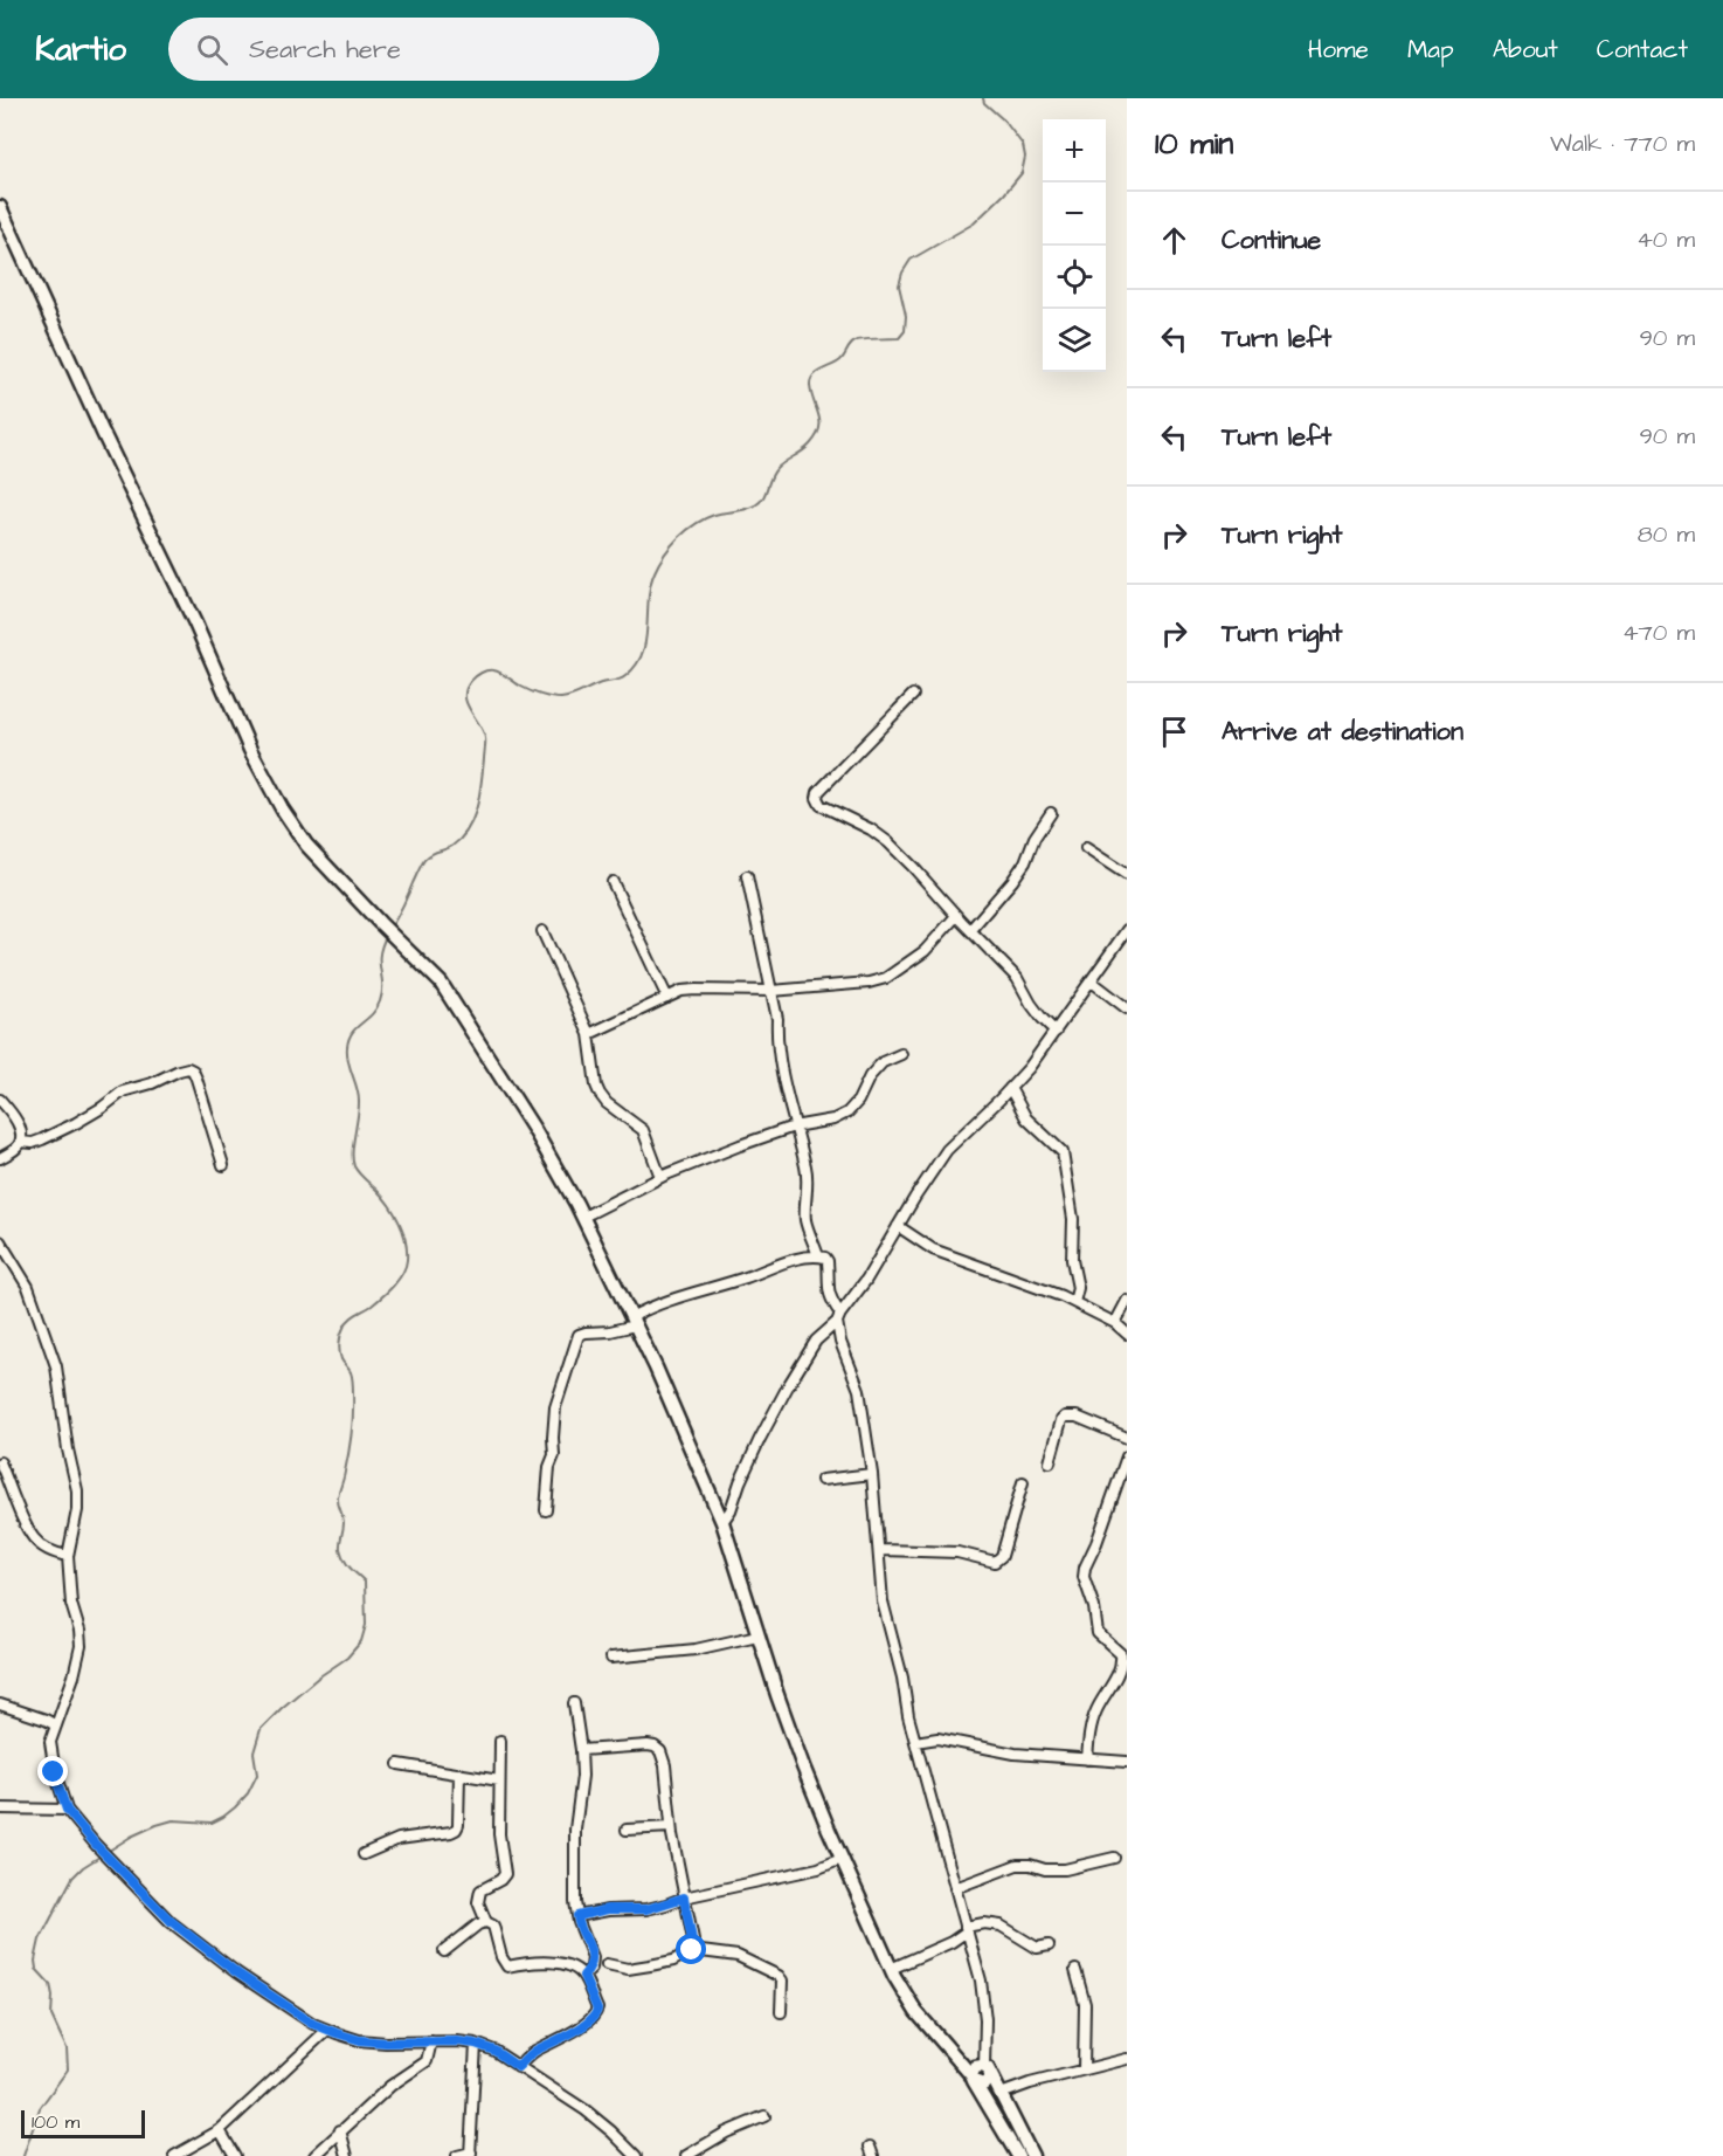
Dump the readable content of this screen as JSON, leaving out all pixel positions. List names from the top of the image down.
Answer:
{
  "scale_bar": "100 m",
  "page": {
    "header": "Kartio",
    "search": "Search here",
    "nav": [
      "Home",
      "Map",
      "About",
      "Contact"
    ],
    "heading": ["10 min", "Walk · 770 m"],
    "map_buttons": ["+", "−"],
    "list": [
      ["Continue", "40 m"],
      ["Turn left", "90 m"],
      ["Turn left", "90 m"],
      ["Turn right", "80 m"],
      ["Turn right", "470 m"],
      "Arrive at destination"
    ],
    "scale": "100 m"
  }
}
